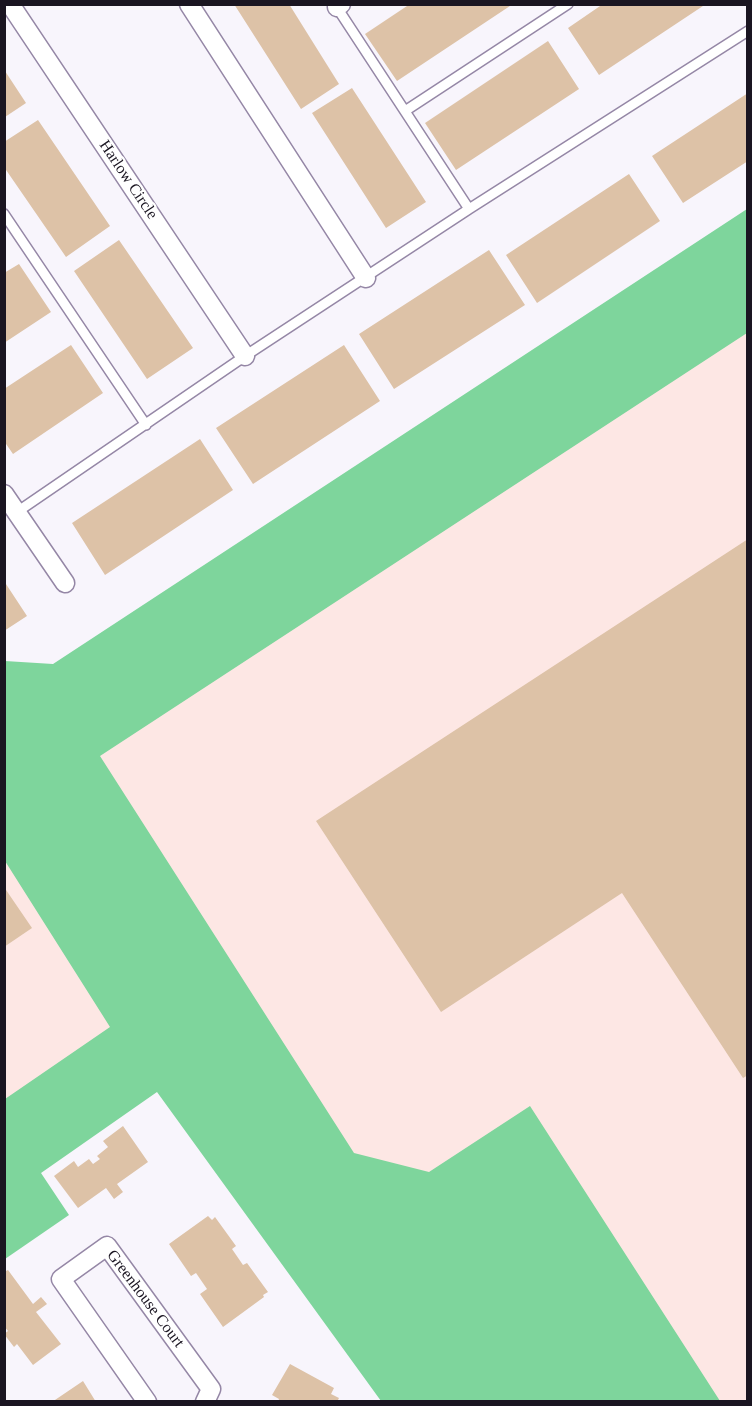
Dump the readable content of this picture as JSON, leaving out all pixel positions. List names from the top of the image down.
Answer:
{
  "streets": {
    "street": ["Harlow Circle", "Greenhouse Court"]
  }
}
